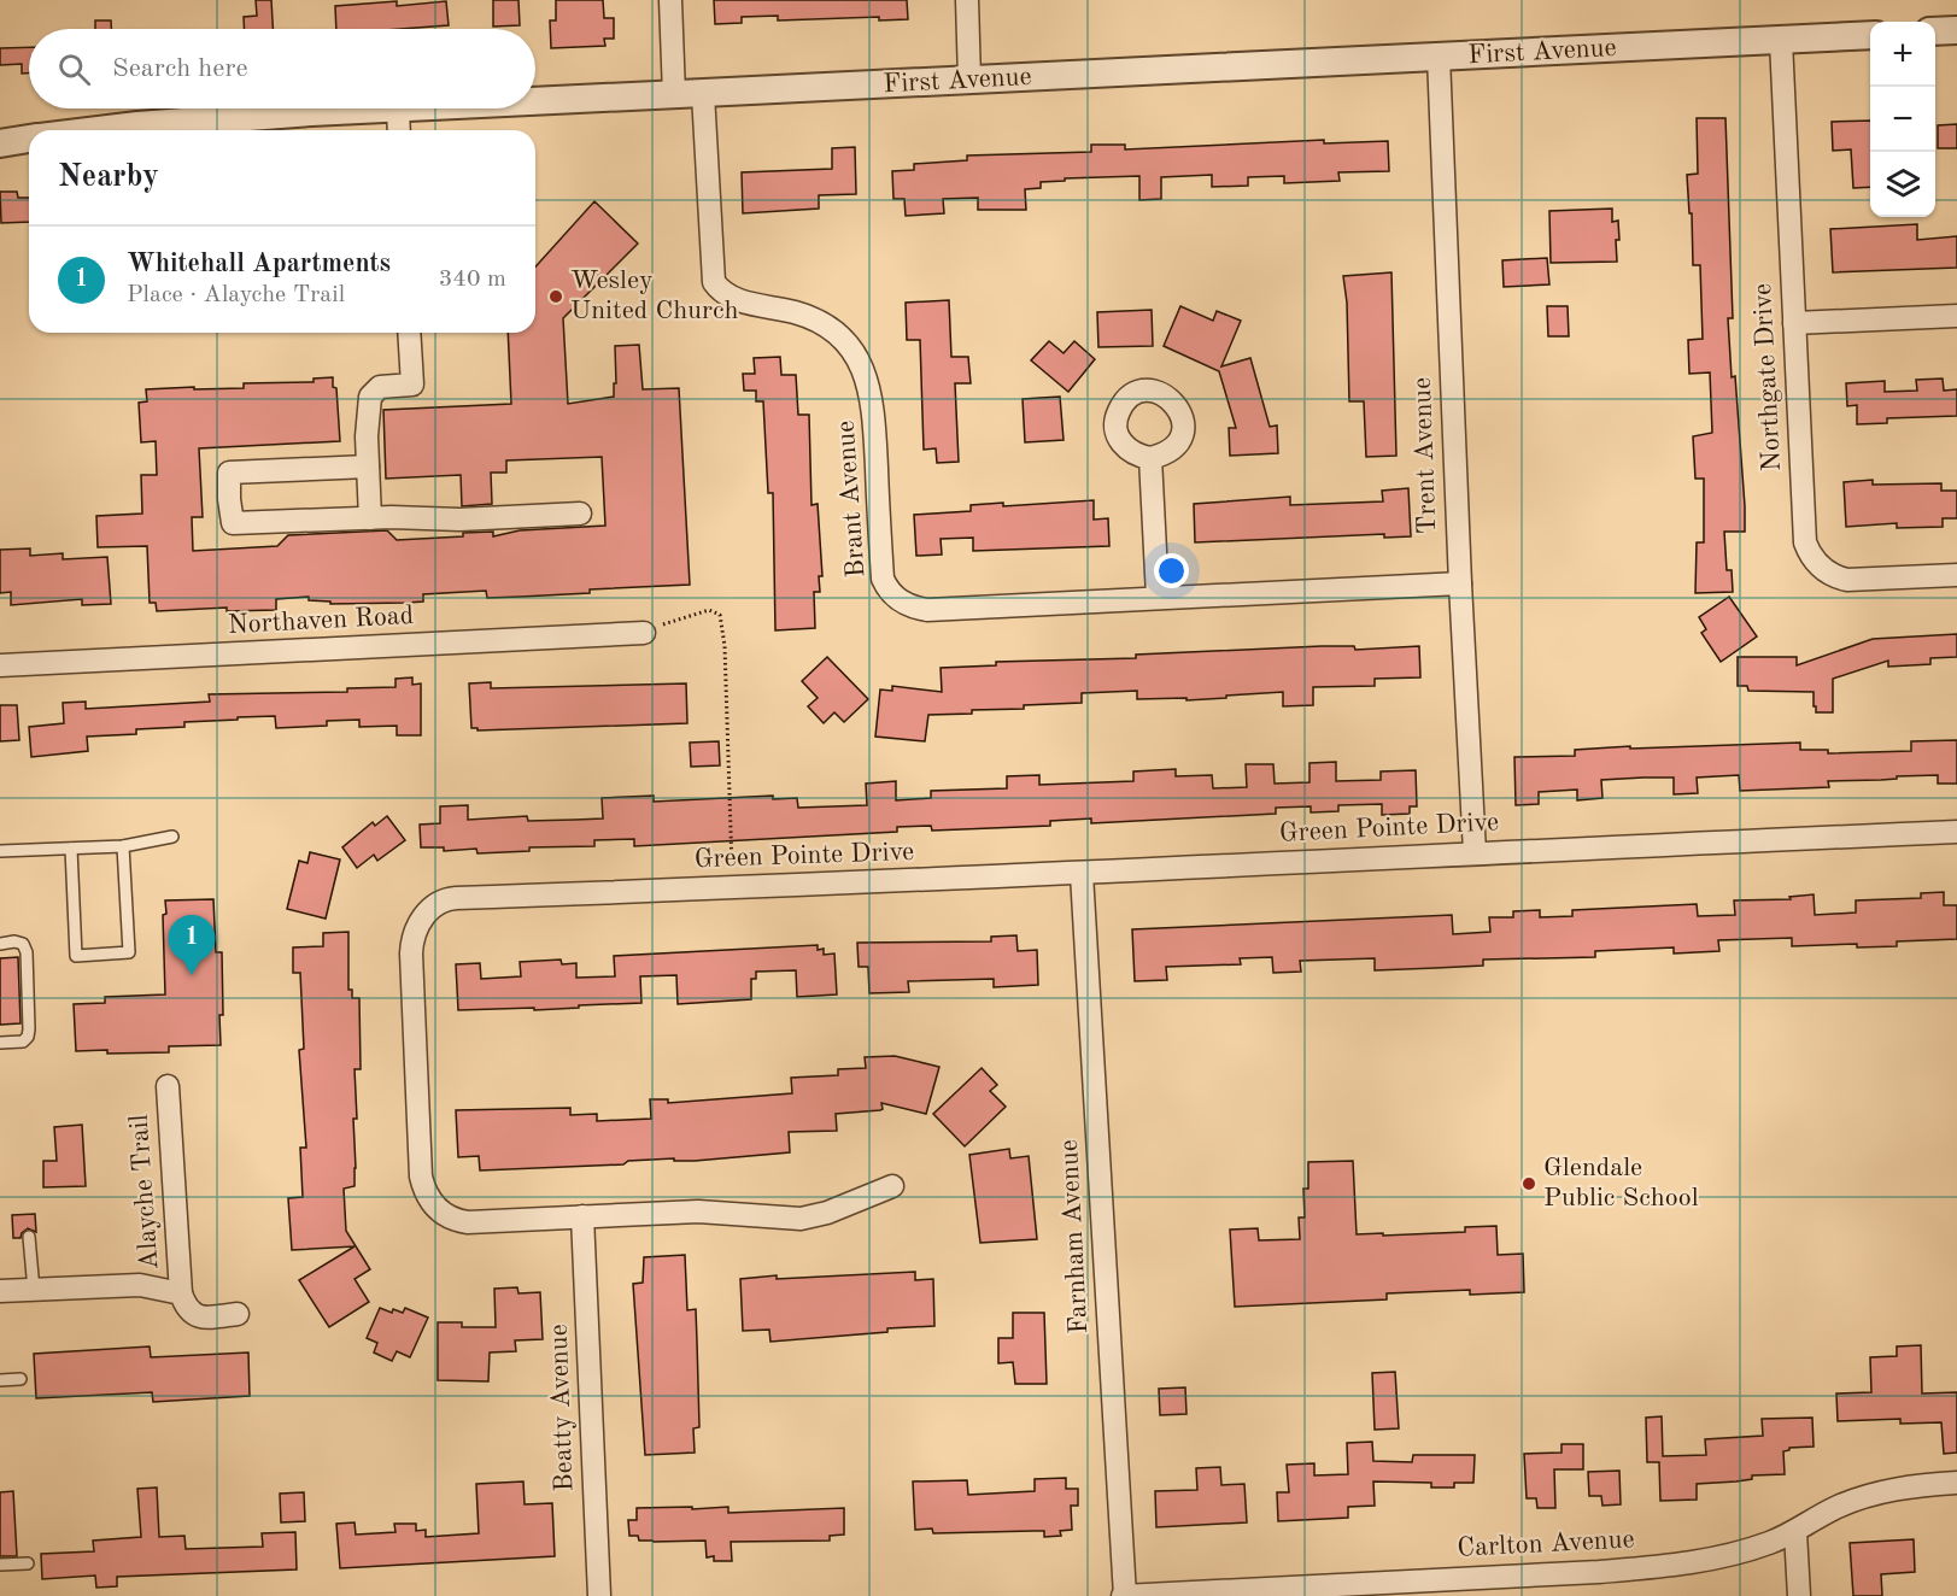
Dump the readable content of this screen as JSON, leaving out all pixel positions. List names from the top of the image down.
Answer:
{
  "streets": {
    "street": [
      "First Avenue",
      "Northgate Drive",
      "Trent Avenue",
      "Brant Avenue",
      "Northaven Road",
      "Green Pointe Drive",
      "Alayche Trail",
      "Farnham Avenue",
      "Beatty Avenue",
      "Carlton Avenue"
    ]
  },
  "crossings": [
    ["First Avenue", "Northgate Drive"],
    ["First Avenue", "Trent Avenue"],
    ["First Avenue", "Brant Avenue"],
    ["Trent Avenue", "Brant Avenue"],
    ["Trent Avenue", "Green Pointe Drive"],
    ["Green Pointe Drive", "Farnham Avenue"],
    ["Green Pointe Drive", "Beatty Avenue"],
    ["Farnham Avenue", "Carlton Avenue"]
  ],
  "places": ["Wesley United Church", "Glendale Public School"],
  "page": {
    "map_buttons": ["+", "−"],
    "search": "Search here",
    "heading": "Nearby",
    "list": [
      {
        "mark": "1",
        "name": "Whitehall Apartments",
        "note": "Place · Alayche Trail",
        "value": "340 m"
      }
    ],
    "pins": "1"
  }
}
